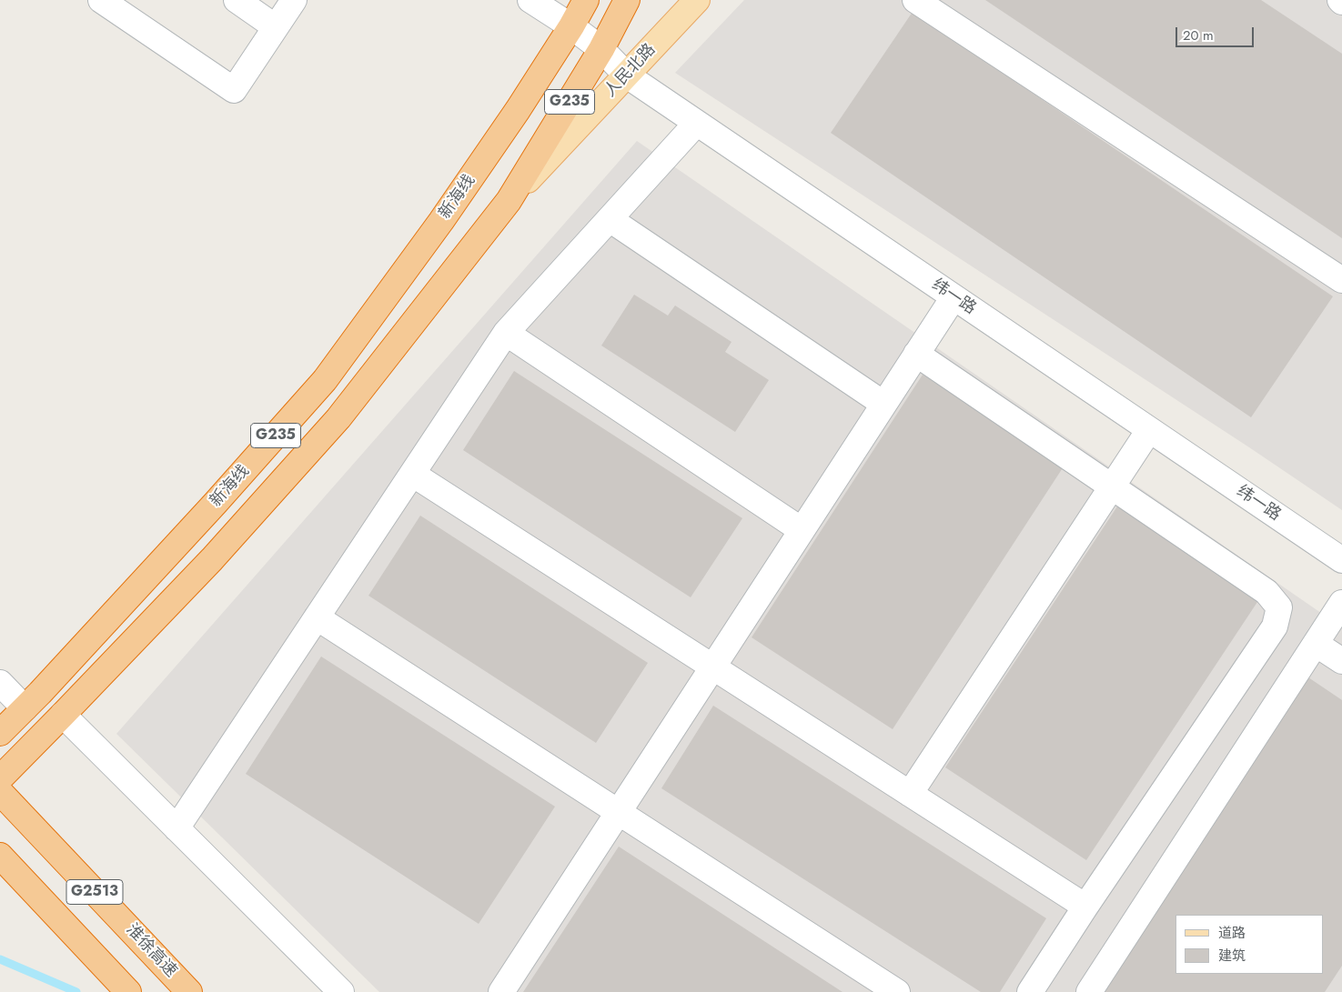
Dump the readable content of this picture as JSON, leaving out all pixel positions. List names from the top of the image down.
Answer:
{
  "streets": {
    "highway": [
      "G235",
      "新海线",
      "G2513",
      "淮徐高速"
    ],
    "main road": ["人民北路"],
    "street": ["纬一路"]
  },
  "crossings": [
    ["人民北路", "G235"],
    ["人民北路", "纬一路"],
    ["G235", "新海线"],
    ["G235", "纬一路"],
    ["新海线", "纬一路"]
  ],
  "legend": ["道路", "建筑"],
  "scale_bar": "20 m"
}
